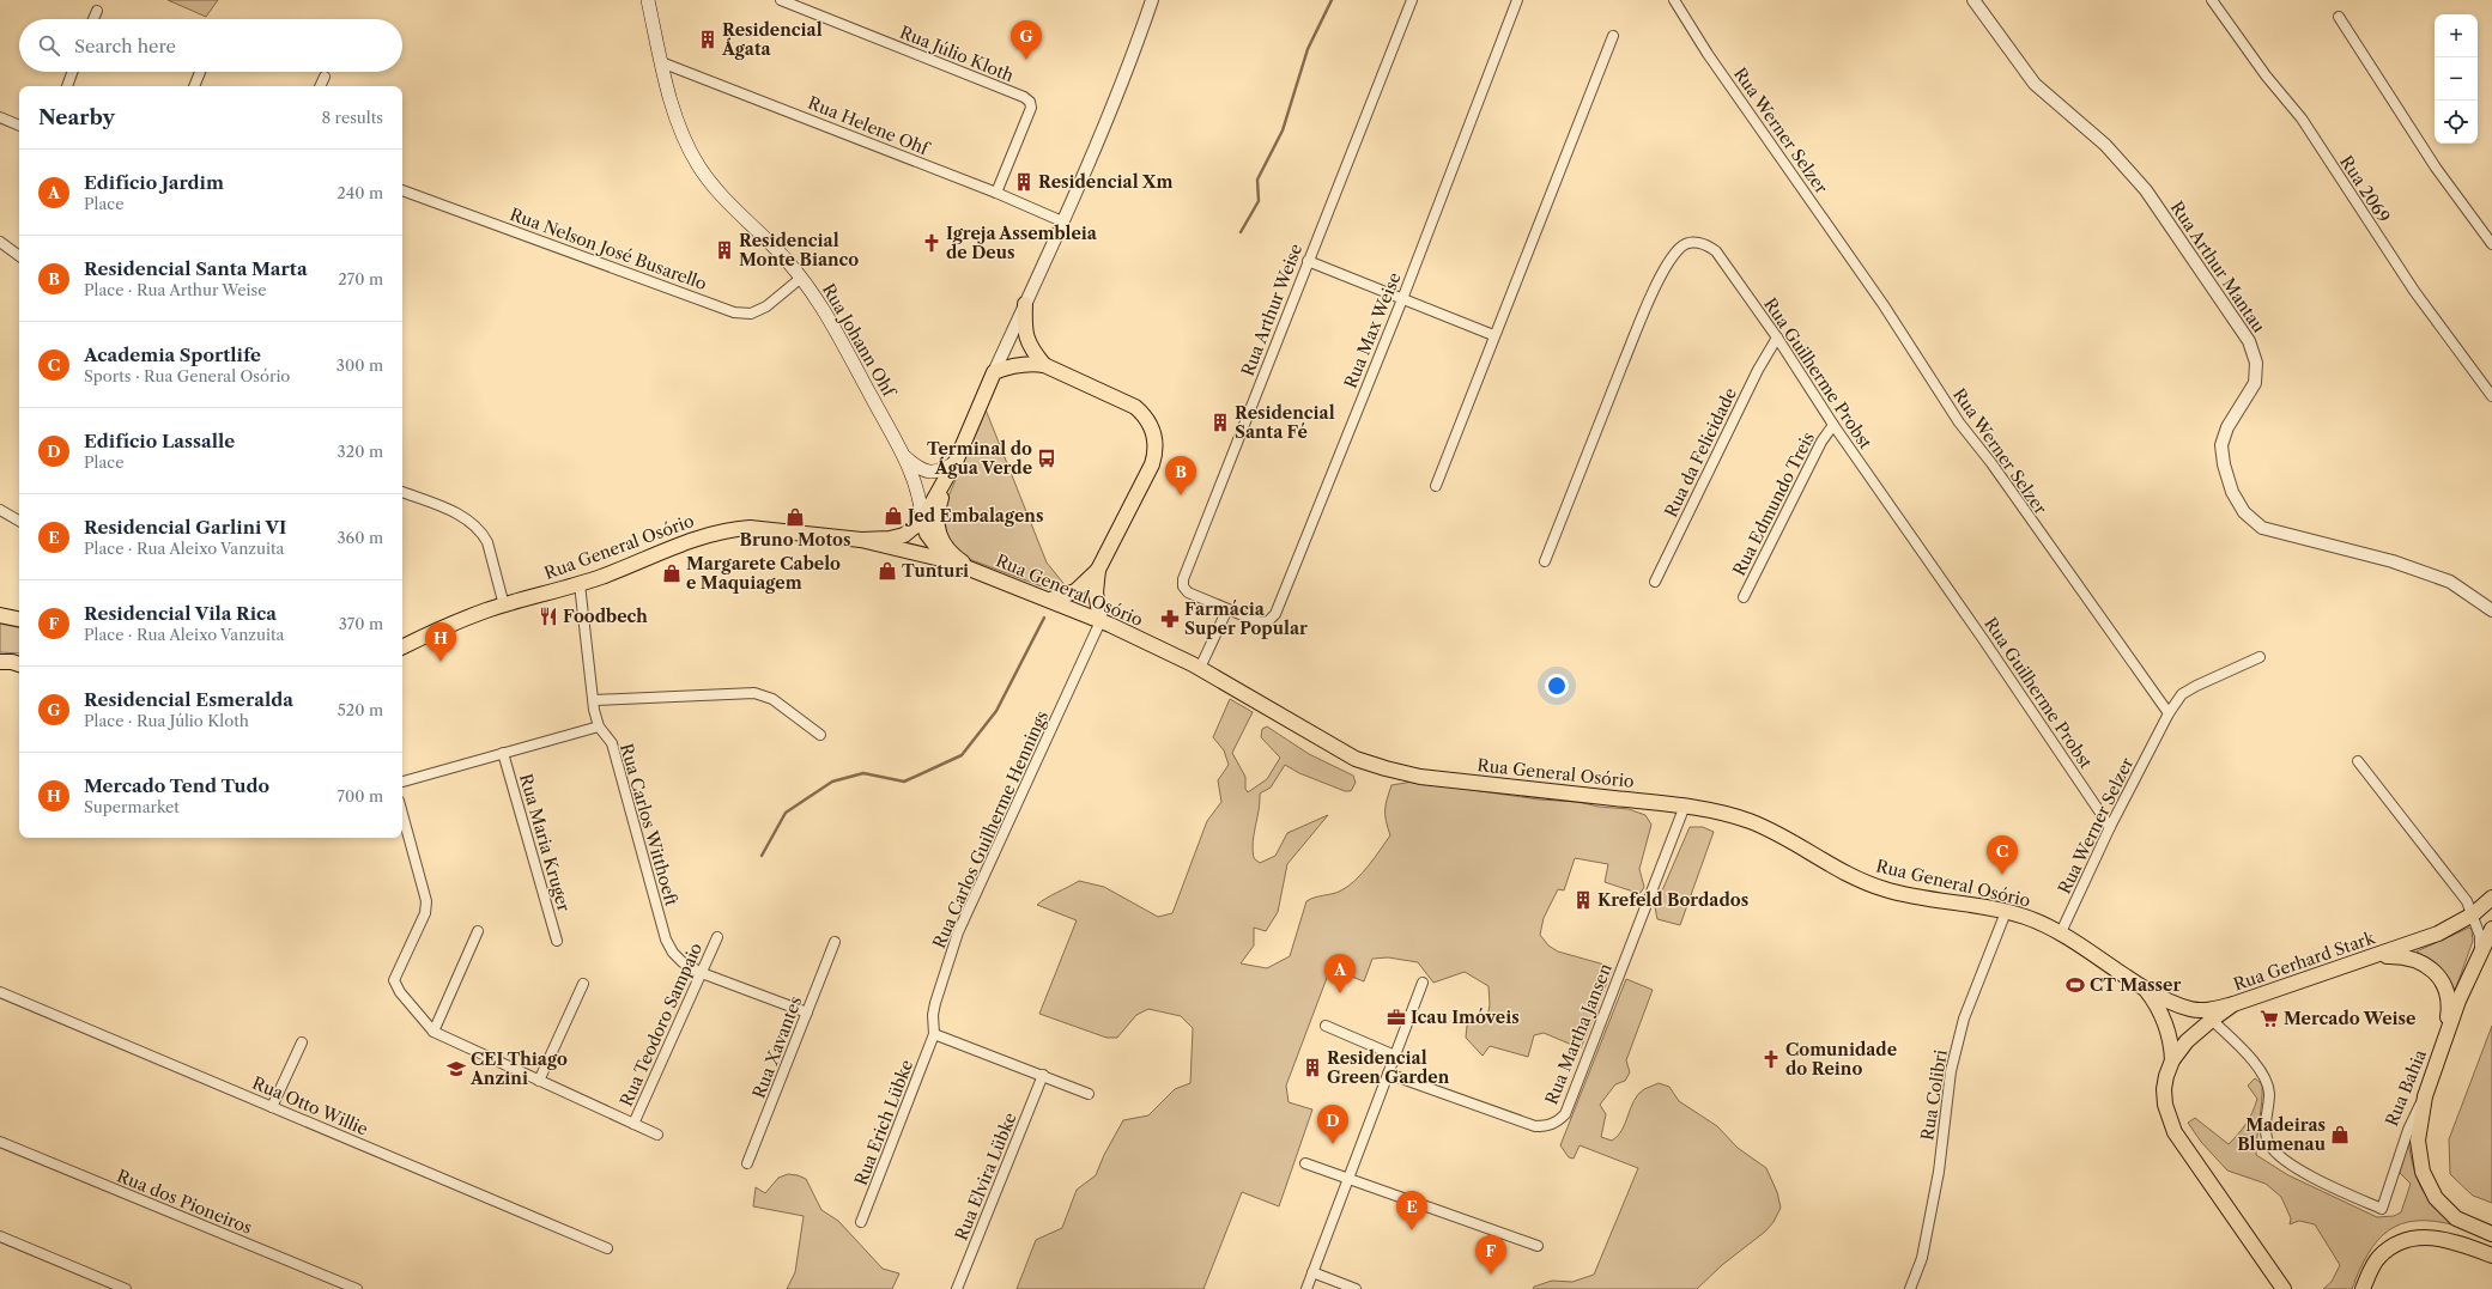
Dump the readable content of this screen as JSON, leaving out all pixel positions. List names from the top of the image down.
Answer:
{
  "streets": {
    "main road": [
      "Rua Johann Ohf",
      "Rua General Osório",
      "Rua Gerhard Stark",
      "Rua Bahia"
    ],
    "street": [
      "Rua Júlio Kloth",
      "Rua Helene Ohf",
      "Rua Werner Selzer",
      "Rua 2069",
      "Rua Nelson José Busarello",
      "Rua Arthur Mantau",
      "Rua Arthur Weise",
      "Rua Max Weise",
      "Rua Guilherme Probst",
      "Rua da Felicidade",
      "Rua Edmundo Treis",
      "Rua Carlos Witthoeft",
      "Rua Carlos Guilherme Hennings",
      "Rua Maria Kruger",
      "Rua Teodoro Sampaio",
      "Rua Martha Jansen",
      "Rua Xavantes",
      "Rua Colibri",
      "Rua Otto Willie",
      "Rua Erich Lübke",
      "Rua Elvira Lübke",
      "Rua dos Pioneiros"
    ]
  },
  "crossings": [
    ["Rua Júlio Kloth", "Rua Helene Ohf"],
    ["Rua Helene Ohf", "Rua Johann Ohf"],
    ["Rua Werner Selzer", "Rua Guilherme Probst"],
    ["Rua Werner Selzer", "Rua General Osório"],
    ["Rua Nelson José Busarello", "Rua Johann Ohf"],
    ["Rua Arthur Weise", "Rua Max Weise"],
    ["Rua Johann Ohf", "Rua General Osório"],
    ["Rua Guilherme Probst", "Rua da Felicidade"],
    ["Rua Guilherme Probst", "Rua Edmundo Treis"],
    ["Rua General Osório", "Rua Carlos Witthoeft"],
    ["Rua General Osório", "Rua Carlos Guilherme Hennings"],
    ["Rua General Osório", "Rua Gerhard Stark"],
    ["Rua General Osório", "Rua Martha Jansen"],
    ["Rua General Osório", "Rua Colibri"],
    ["Rua Carlos Witthoeft", "Rua Teodoro Sampaio"],
    ["Rua Carlos Witthoeft", "Rua Xavantes"],
    ["Rua Carlos Guilherme Hennings", "Rua Erich Lübke"],
    ["Rua Gerhard Stark", "Rua Bahia"]
  ],
  "places": {
    "building": [
      "Residencial Ágata",
      "Residencial Xm",
      "Residencial Monte Bianco",
      "Residencial Santa Fé",
      "Krefeld Bordados",
      "Residencial Green Garden"
    ],
    "church": ["Igreja Assembleia de Deus", "Comunidade do Reino"],
    "bus stop": ["Terminal do Água Verde"],
    "shop": [
      "Jed Embalagens",
      "Bruno Motos",
      "Tunturi",
      "Margarete Cabelo e Maquiagem",
      "Madeiras Blumenau"
    ],
    "restaurant": ["Foodbech"],
    "pharmacy": ["Farmácia Super Popular"],
    "sports": ["CT Masser"],
    "office": ["Icau Imóveis"],
    "supermarket": ["Mercado Weise"],
    "school or university": ["CEI Thiago Anzini"]
  },
  "page": {
    "map_buttons": ["+", "−"],
    "search": "Search here",
    "pins": [
      "G",
      "B",
      "H",
      "C",
      "A",
      "D",
      "E",
      "F"
    ],
    "heading": ["Nearby", "8 results"],
    "list": [
      {
        "mark": "A",
        "name": "Edifício Jardim",
        "note": "Place",
        "value": "240 m"
      },
      {
        "mark": "B",
        "name": "Residencial Santa Marta",
        "note": "Place · Rua Arthur Weise",
        "value": "270 m"
      },
      {
        "mark": "C",
        "name": "Academia Sportlife",
        "note": "Sports · Rua General Osório",
        "value": "300 m"
      },
      {
        "mark": "D",
        "name": "Edifício Lassalle",
        "note": "Place",
        "value": "320 m"
      },
      {
        "mark": "E",
        "name": "Residencial Garlini VI",
        "note": "Place · Rua Aleixo Vanzuita",
        "value": "360 m"
      },
      {
        "mark": "F",
        "name": "Residencial Vila Rica",
        "note": "Place · Rua Aleixo Vanzuita",
        "value": "370 m"
      },
      {
        "mark": "G",
        "name": "Residencial Esmeralda",
        "note": "Place · Rua Júlio Kloth",
        "value": "520 m"
      },
      {
        "mark": "H",
        "name": "Mercado Tend Tudo",
        "note": "Supermarket",
        "value": "700 m"
      }
    ]
  }
}
